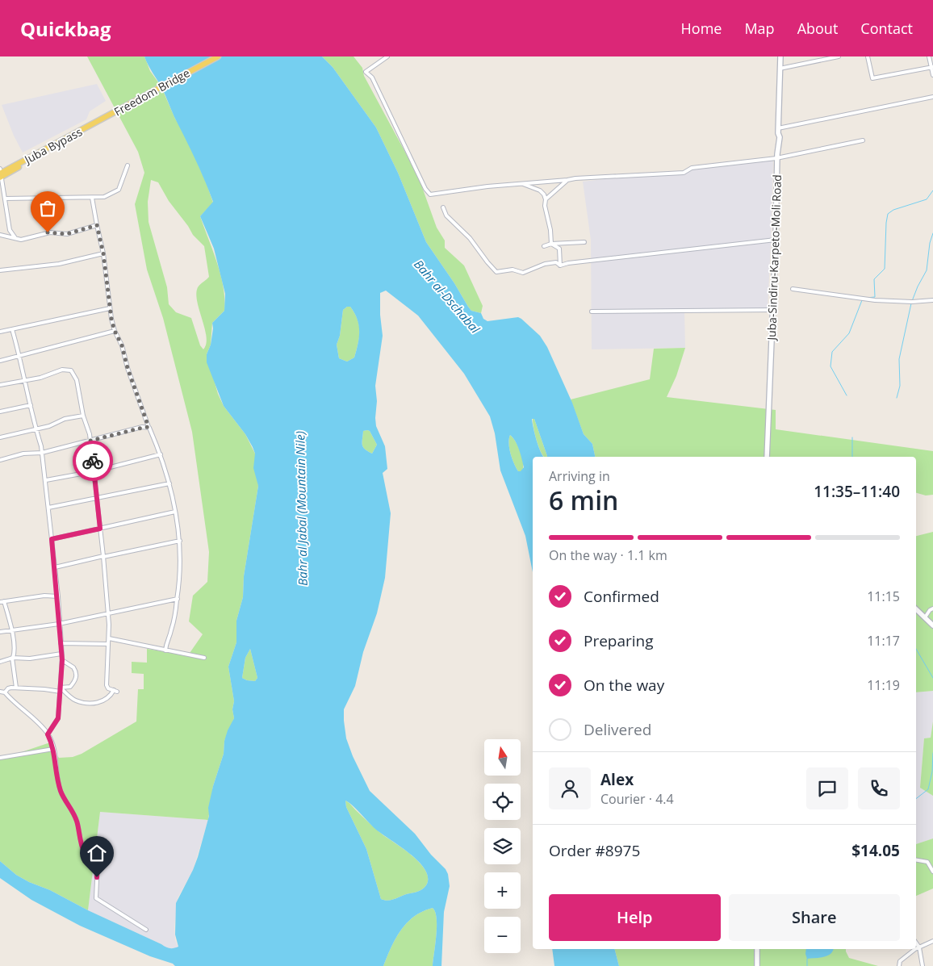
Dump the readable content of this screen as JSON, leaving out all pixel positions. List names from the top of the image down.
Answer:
{
  "streets": {
    "main road": ["Freedom Bridge", "Juba Bypass", "Juba-Sindiru-Karpeto-Moli Road"]
  },
  "crossings": [
    ["Freedom Bridge", "Juba Bypass"]
  ],
  "water": ["Bahr al-Dschabal", "Bahr al Jabal (Mountain Nile)"],
  "north": "top",
  "page": {
    "header": "Quickbag",
    "nav": [
      "Home",
      "Map",
      "About",
      "Contact"
    ],
    "heading": ["6 min", "Arriving in", "11:35–11:40"],
    "panel": [
      "Alex",
      "Courier · 4.4",
      "Order #8975",
      "$14.05"
    ],
    "bar": "On the way · 1.1 km",
    "list": [
      ["Confirmed", "11:15"],
      ["Preparing", "11:17"],
      ["On the way", "11:19"],
      "Delivered"
    ],
    "map_buttons": ["+", "−"],
    "buttons": ["Help", "Share"]
  }
}
